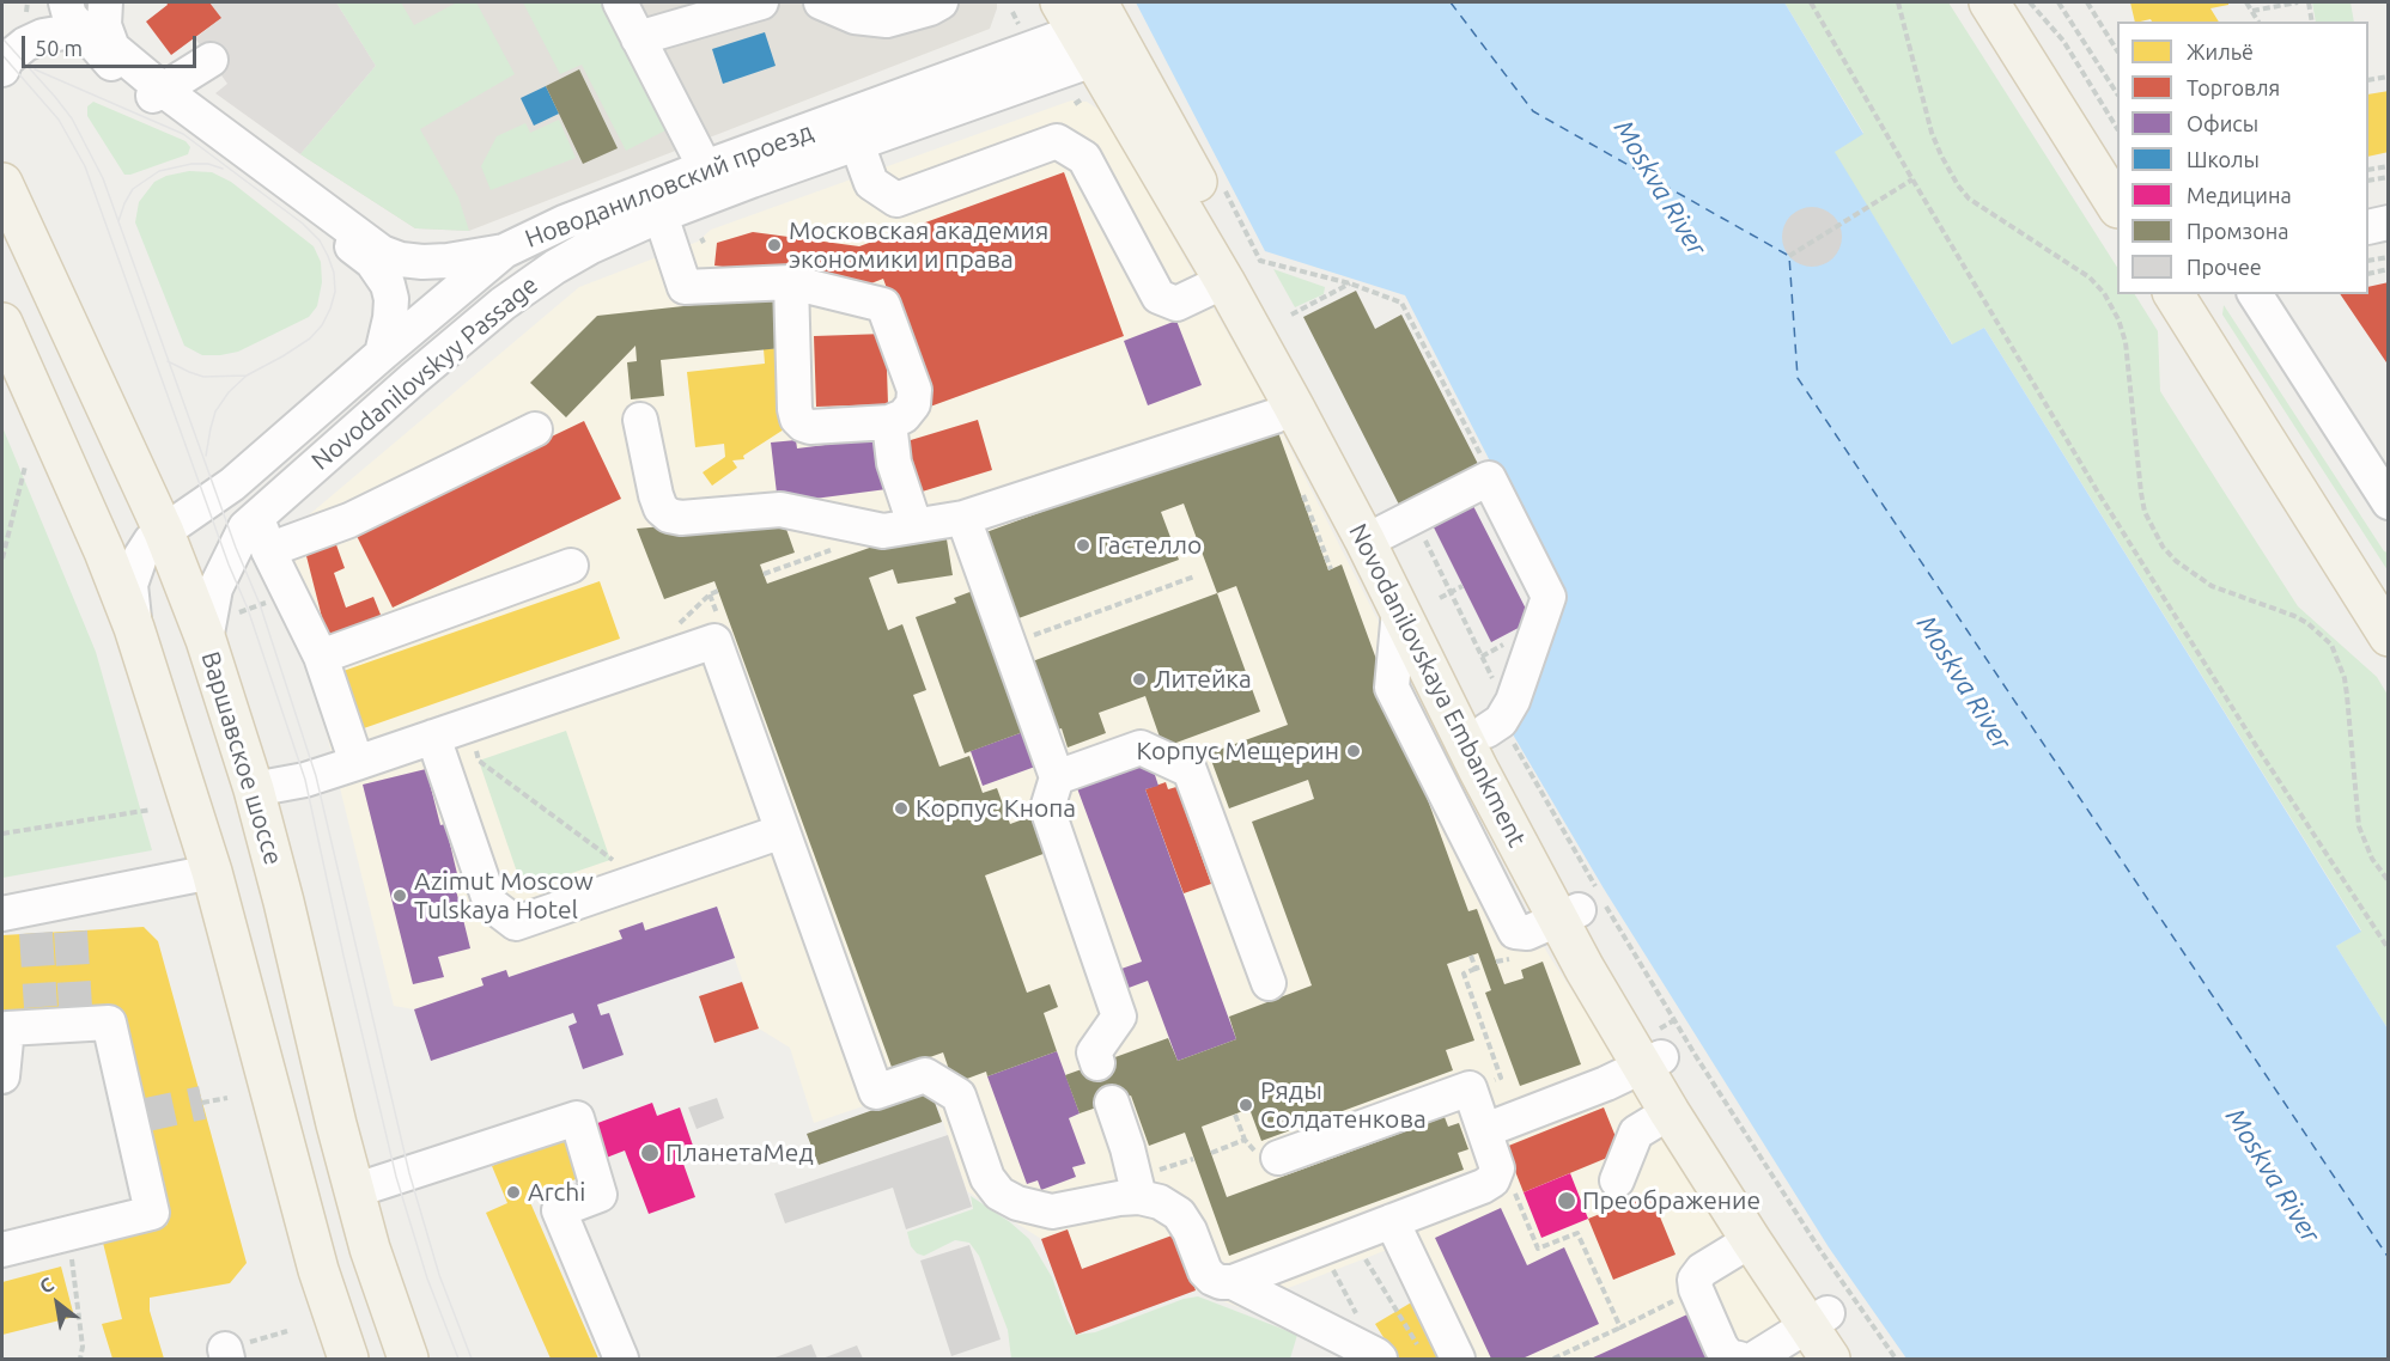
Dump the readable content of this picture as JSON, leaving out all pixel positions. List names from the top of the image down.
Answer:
{
  "streets": {
    "main road": ["Novodanilovskaya Embankment", "Варшавское шоссе"],
    "street": ["Новоданиловский проезд", "Novodanilovskyy Passage"]
  },
  "crossings": [
    ["Новоданиловский проезд", "Novodanilovskyy Passage"],
    ["Новоданиловский проезд", "Novodanilovskaya Embankment"],
    ["Новоданиловский проезд", "Варшавское шоссе"],
    ["Novodanilovskyy Passage", "Novodanilovskaya Embankment"],
    ["Novodanilovskyy Passage", "Варшавское шоссе"]
  ],
  "water": ["Moskva River"],
  "places": [
    "Московская академия экономики и права",
    "Гастелло",
    "Литейка",
    "Корпус Мещерин",
    "Корпус Кнопа",
    "Azimut Moscow Tulskaya Hotel",
    "Ряды Солдатенкова",
    "ПланетаМед",
    "Archi",
    "Преображение"
  ],
  "legend": [
    "Жильё",
    "Торговля",
    "Офисы",
    "Школы",
    "Медицина",
    "Промзона",
    "Прочее"
  ],
  "scale_bar": "50 m",
  "north": "top left"
}
